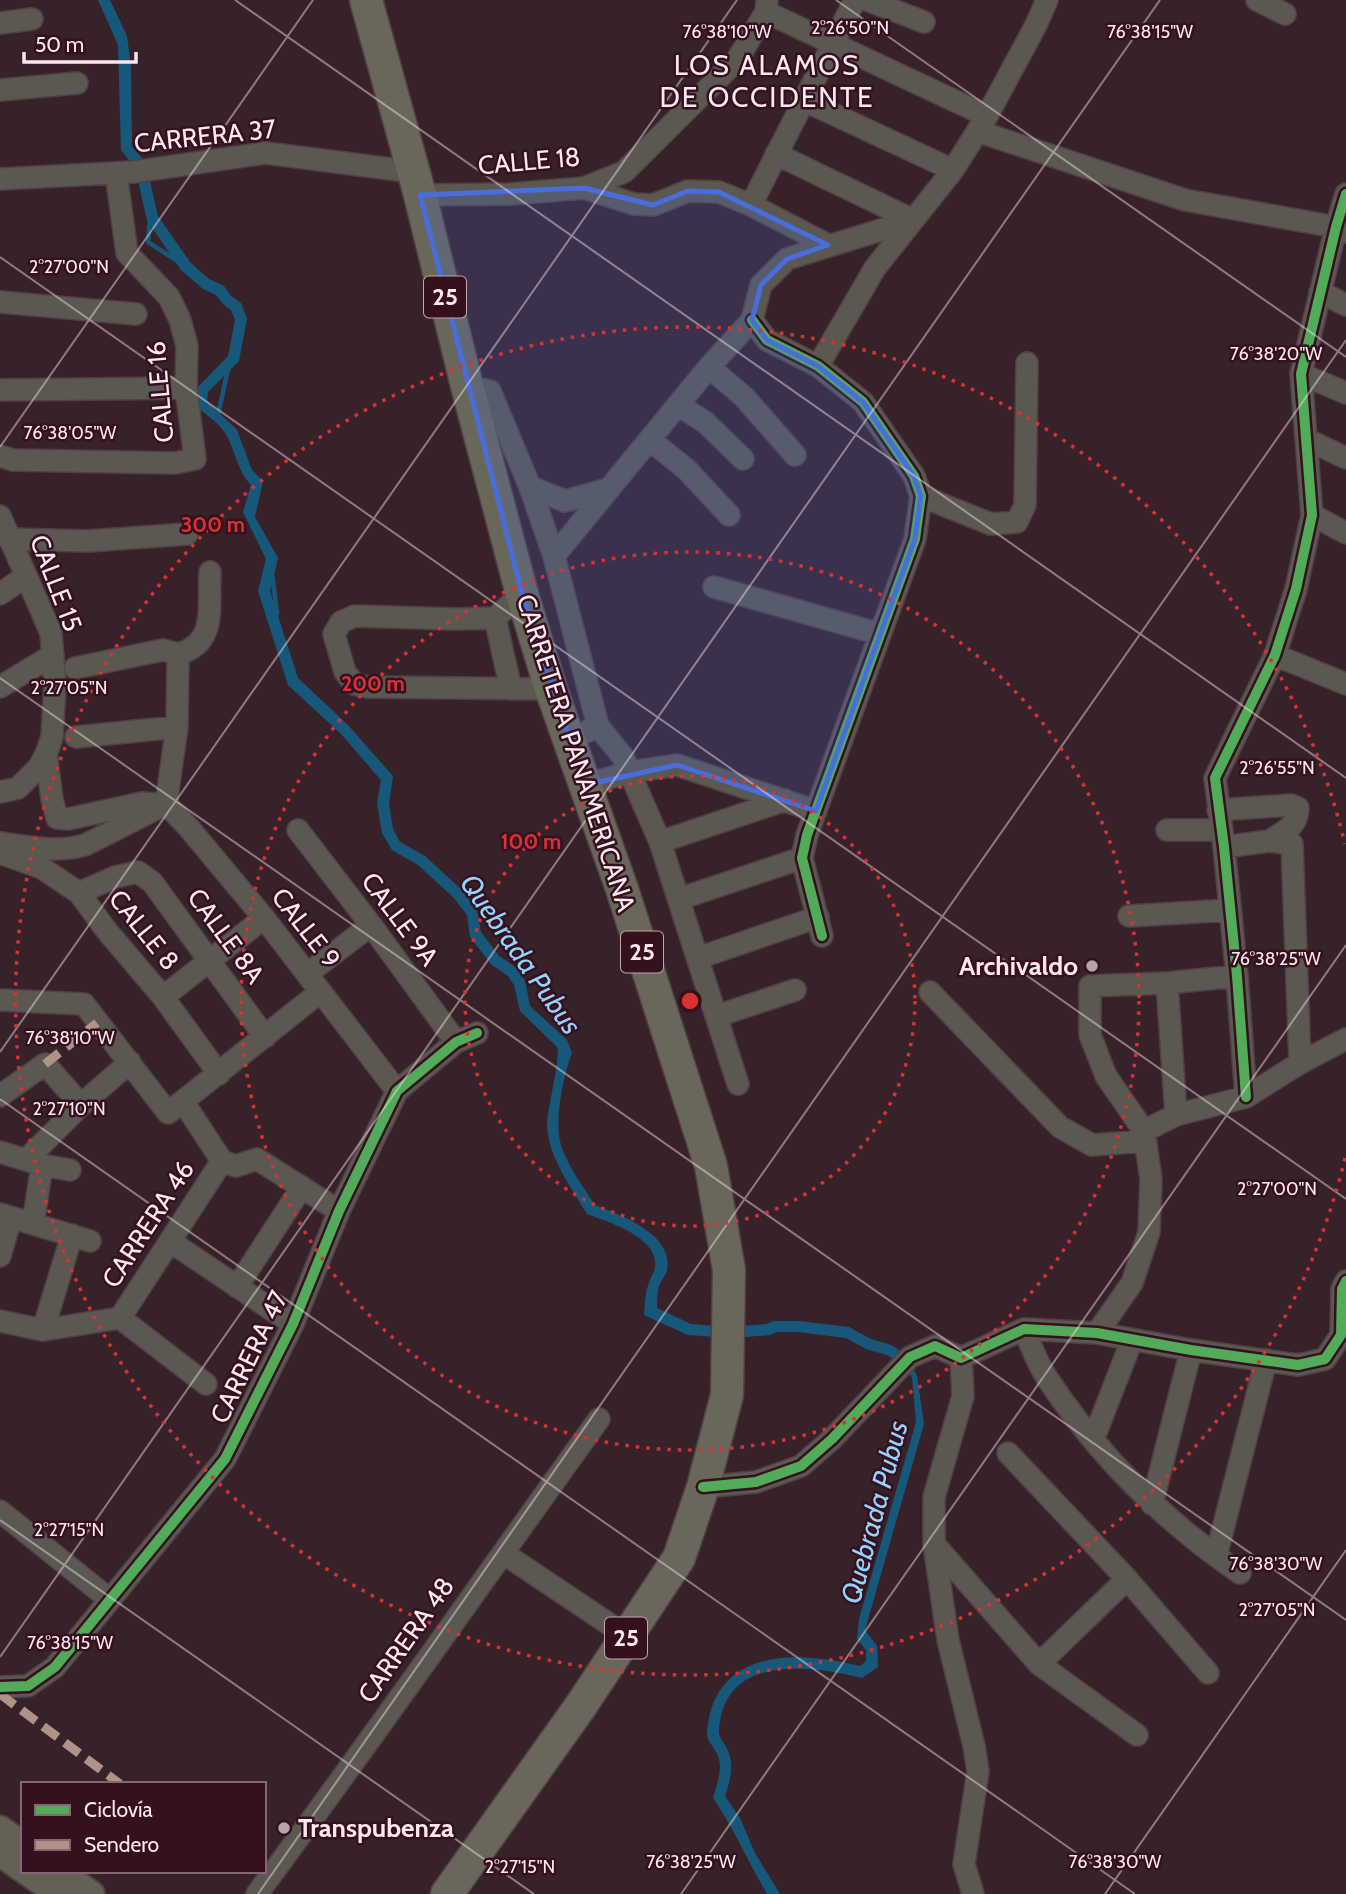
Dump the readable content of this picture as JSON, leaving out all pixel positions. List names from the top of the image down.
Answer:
{
  "streets": {
    "highway": ["25", "CARRETERA PANAMERICANA"],
    "street": [
      "CARRERA 37",
      "CALLE 18",
      "CALLE 16",
      "CALLE 15",
      "CALLE 9A",
      "CALLE 9",
      "CALLE 8",
      "CALLE 8A",
      "CARRERA 46",
      "CARRERA 47",
      "CARRERA 48"
    ]
  },
  "crossings": [
    ["CARRERA 37", "CALLE 18"],
    ["CARRERA 37", "CALLE 16"],
    ["CARRERA 37", "CARRETERA PANAMERICANA"],
    ["CALLE 18", "CARRETERA PANAMERICANA"],
    ["CALLE 15", "CALLE 9"],
    ["CALLE 9A", "CARRERA 47"],
    ["CALLE 9", "CARRERA 47"],
    ["CALLE 8", "CALLE 8A"]
  ],
  "districts": ["LOS ALAMOS DE OCCIDENTE"],
  "water": ["Quebrada Pubus"],
  "places": ["Archivaldo", "Transpubenza"],
  "legend": ["Ciclovía", "Sendero"],
  "scale_bar": "50 m",
  "coordinates": [
    "2°26'50\"N",
    "76°38'10\"W",
    "76°38'15\"W",
    "2°27'00\"N",
    "76°38'20\"W",
    "76°38'05\"W",
    "2°27'05\"N",
    "2°26'55\"N",
    "76°38'25\"W",
    "2°27'10\"N",
    "2°27'15\"N",
    "76°38'30\"W"
  ],
  "rings": ["300 m", "200 m", "100 m"]
}
